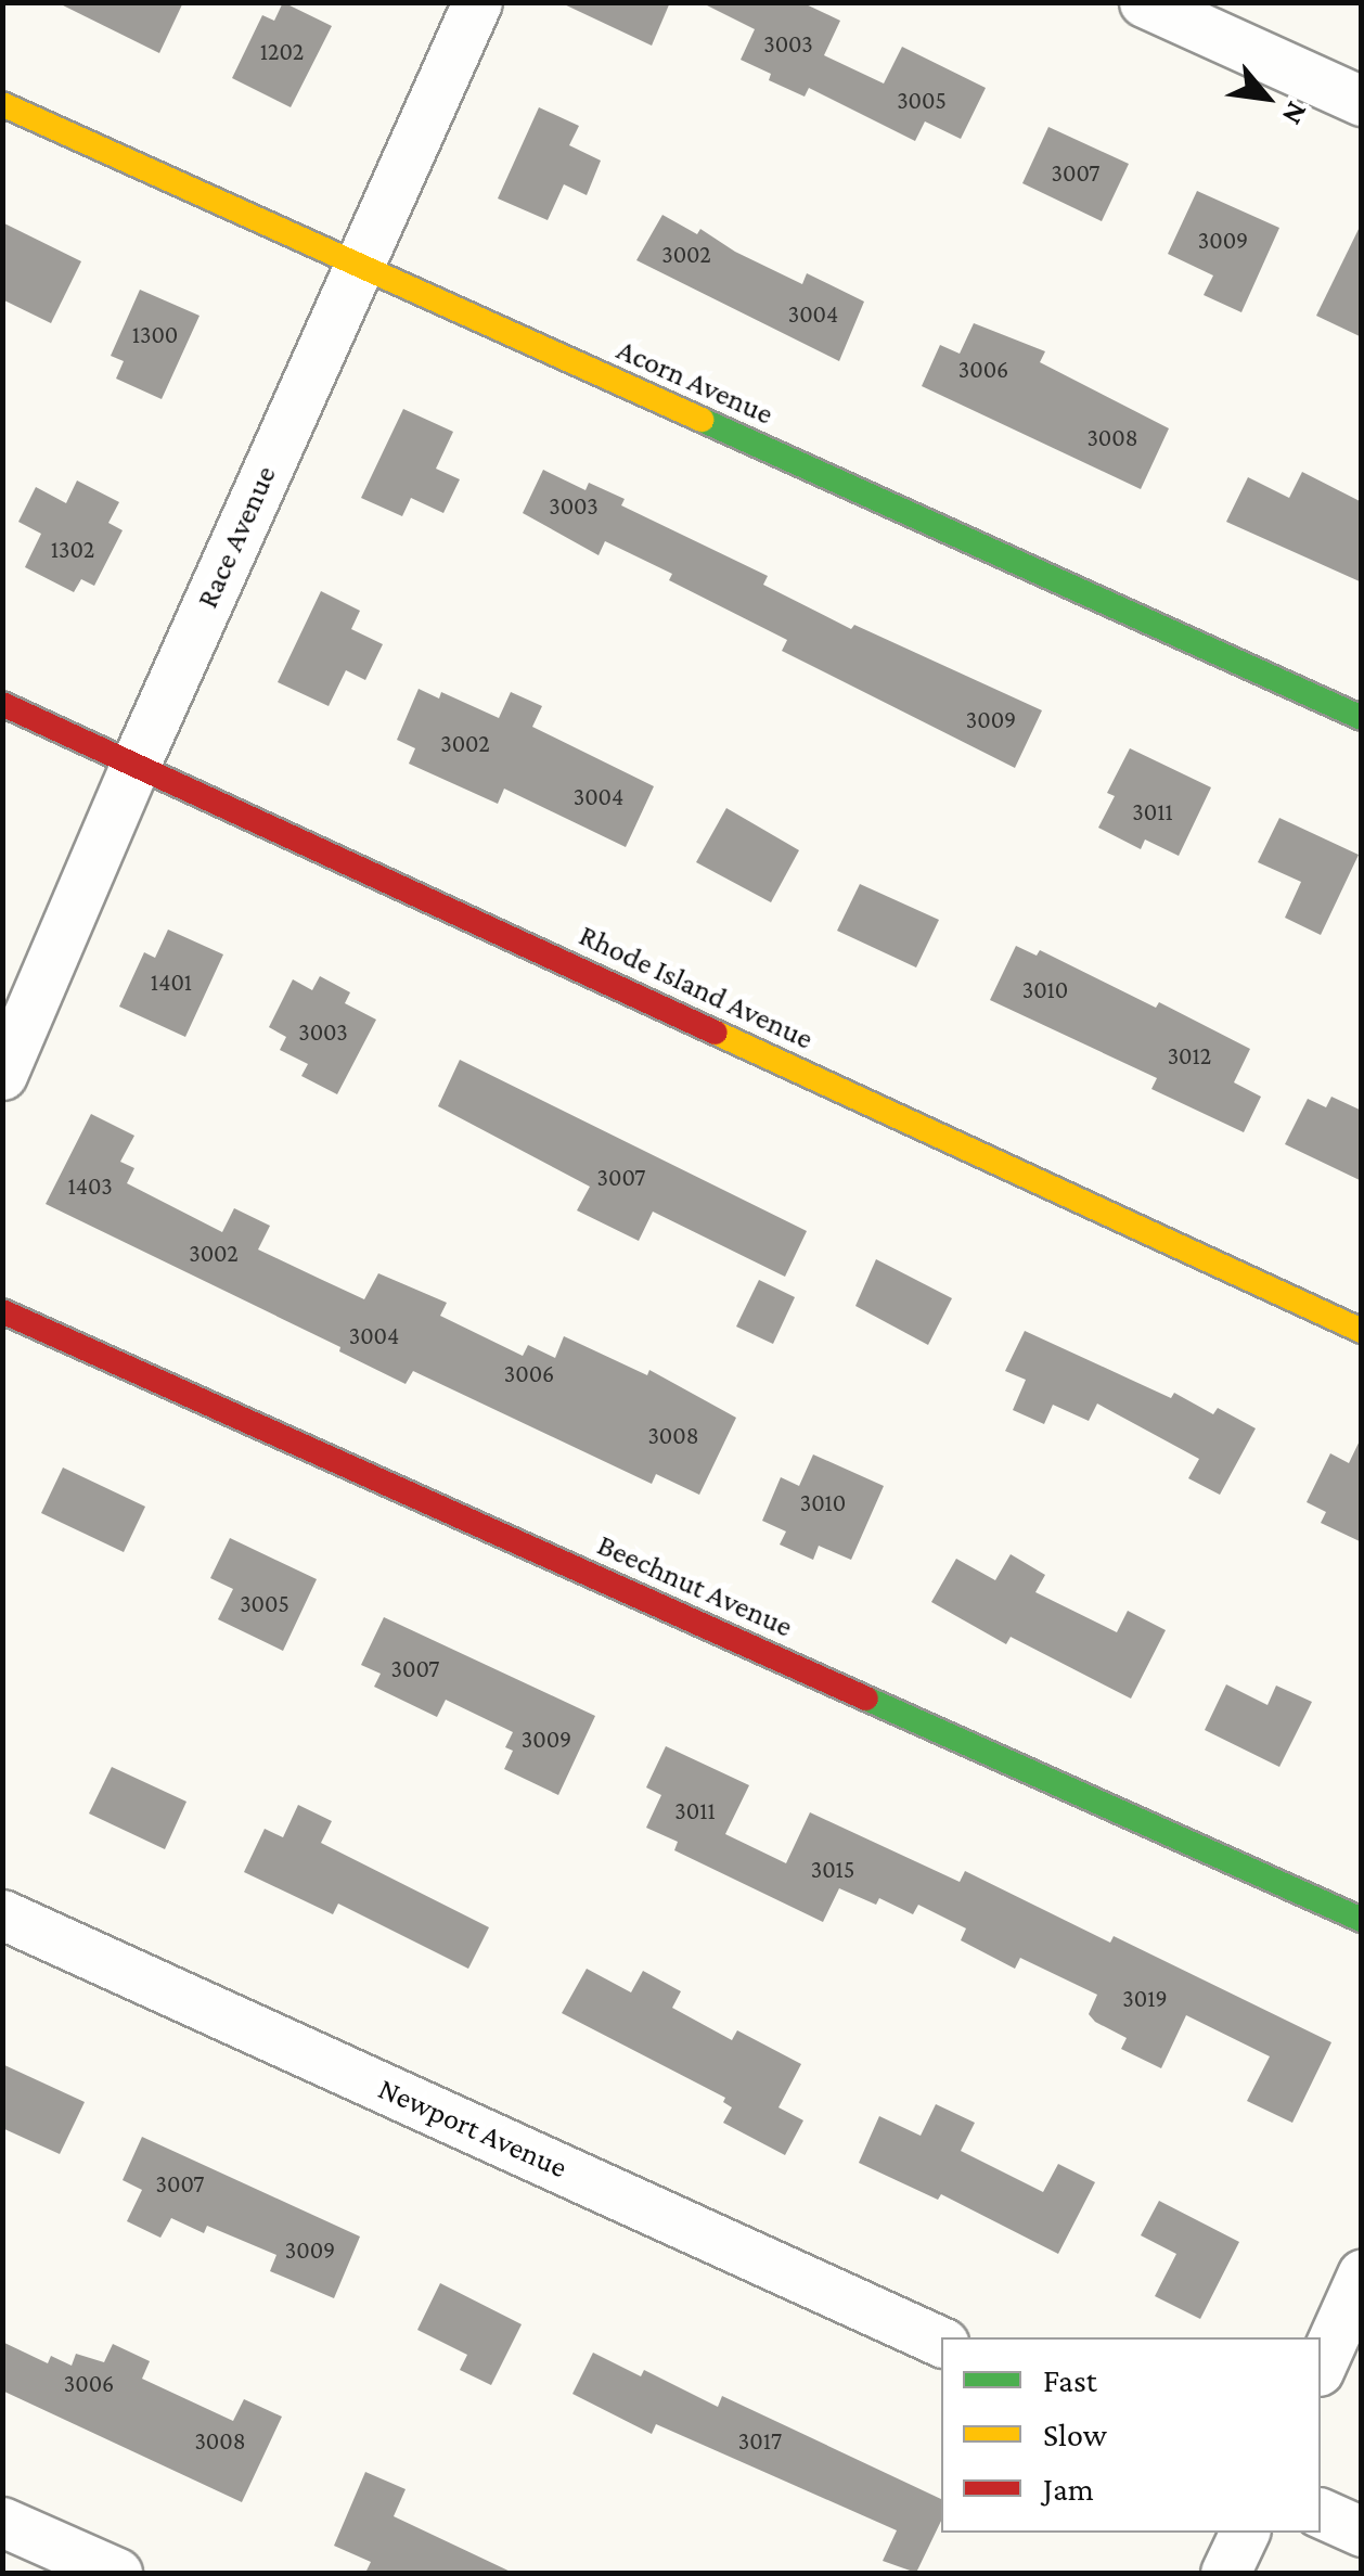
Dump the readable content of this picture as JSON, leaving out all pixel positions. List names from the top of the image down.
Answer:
{
  "streets": {
    "street": [
      "Acorn Avenue",
      "Race Avenue",
      "Rhode Island Avenue",
      "Beechnut Avenue",
      "Newport Avenue"
    ]
  },
  "crossings": [
    ["Acorn Avenue", "Race Avenue"],
    ["Race Avenue", "Rhode Island Avenue"]
  ],
  "house_numbers": [
    "3003",
    "1202",
    "3005",
    "3007",
    "3009",
    "3002",
    "3004",
    "1300",
    "3006",
    "3008",
    "3003",
    "1302",
    "3009",
    "3002",
    "3004",
    "3011",
    "1401",
    "3010",
    "3003",
    "3012",
    "3007",
    "1403",
    "3002",
    "3004",
    "3006",
    "3008",
    "3010",
    "3005",
    "3007",
    "3009",
    "3011",
    "3015",
    "3019",
    "3007",
    "3009",
    "3006",
    "3008",
    "3017"
  ],
  "legend": ["Fast", "Slow", "Jam"],
  "north": "bottom right"
}
